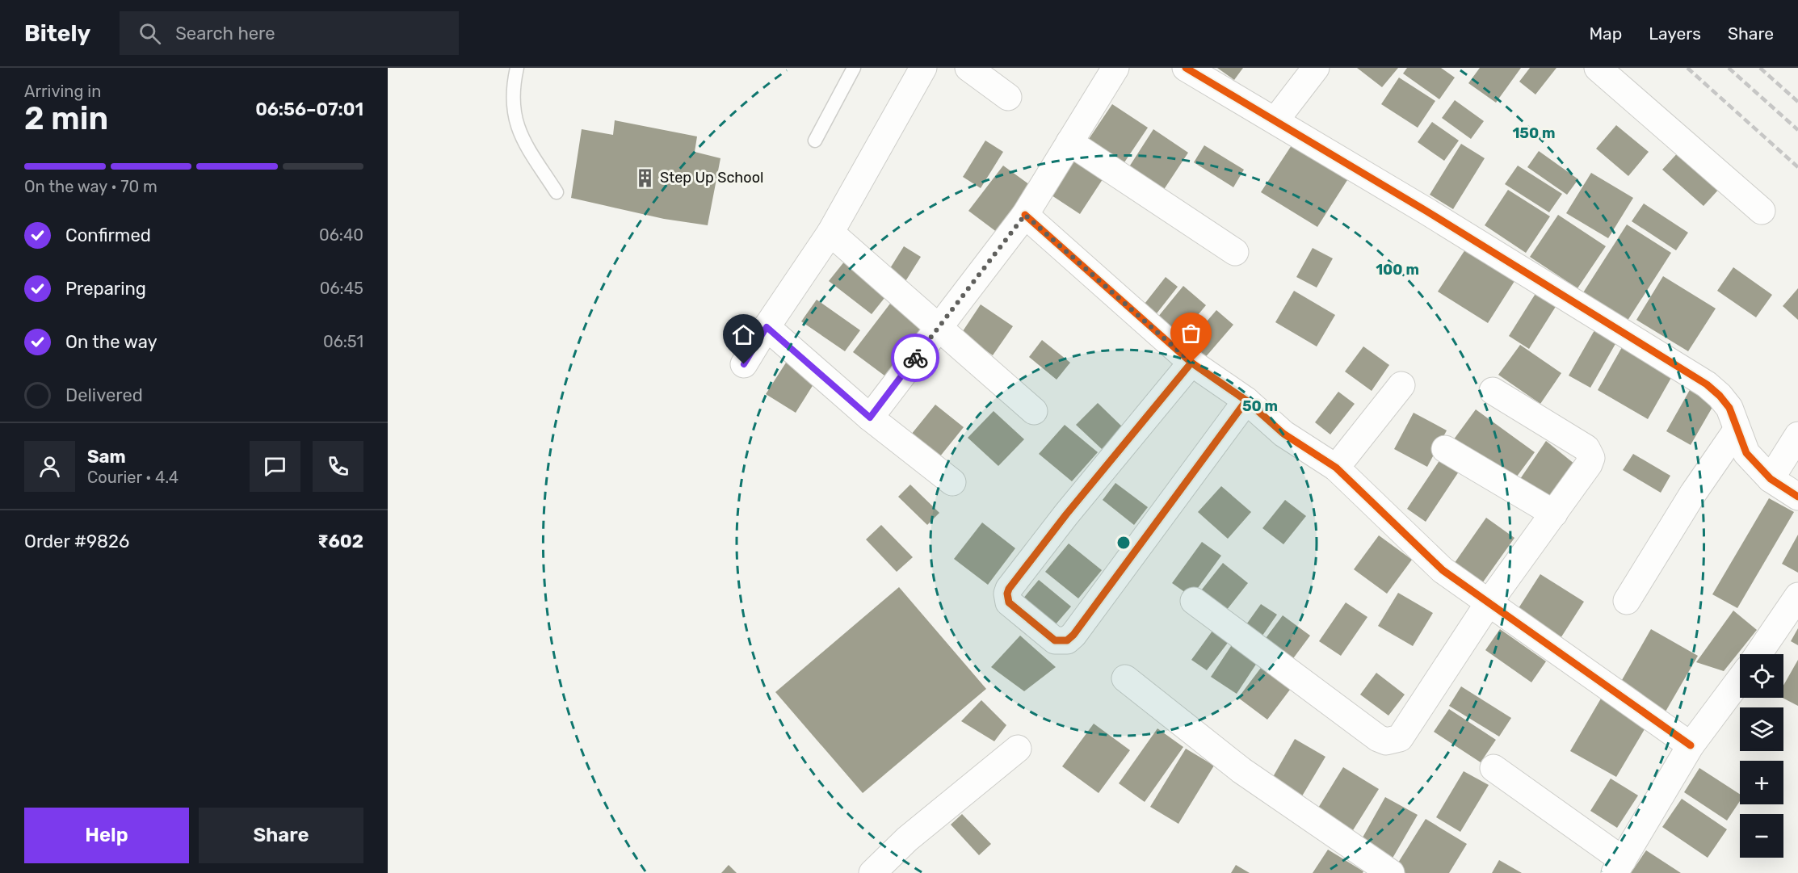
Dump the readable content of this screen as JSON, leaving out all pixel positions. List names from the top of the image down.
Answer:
{
  "places": {
    "building": ["Step Up School"]
  },
  "page": {
    "header": "Bitely",
    "search": "Search here",
    "nav": ["Map", "Layers", "Share"],
    "heading": ["2 min", "Arriving in", "06:56–07:01"],
    "panel": [
      "Sam",
      "Courier · 4.4",
      "Order #9826",
      "₹602"
    ],
    "bar": "On the way · 70 m",
    "list": [
      ["Confirmed", "06:40"],
      ["Preparing", "06:45"],
      ["On the way", "06:51"],
      "Delivered"
    ],
    "map_buttons": ["+", "−"],
    "buttons": ["Help", "Share"]
  },
  "rings": ["150 m", "100 m", "50 m"]
}
